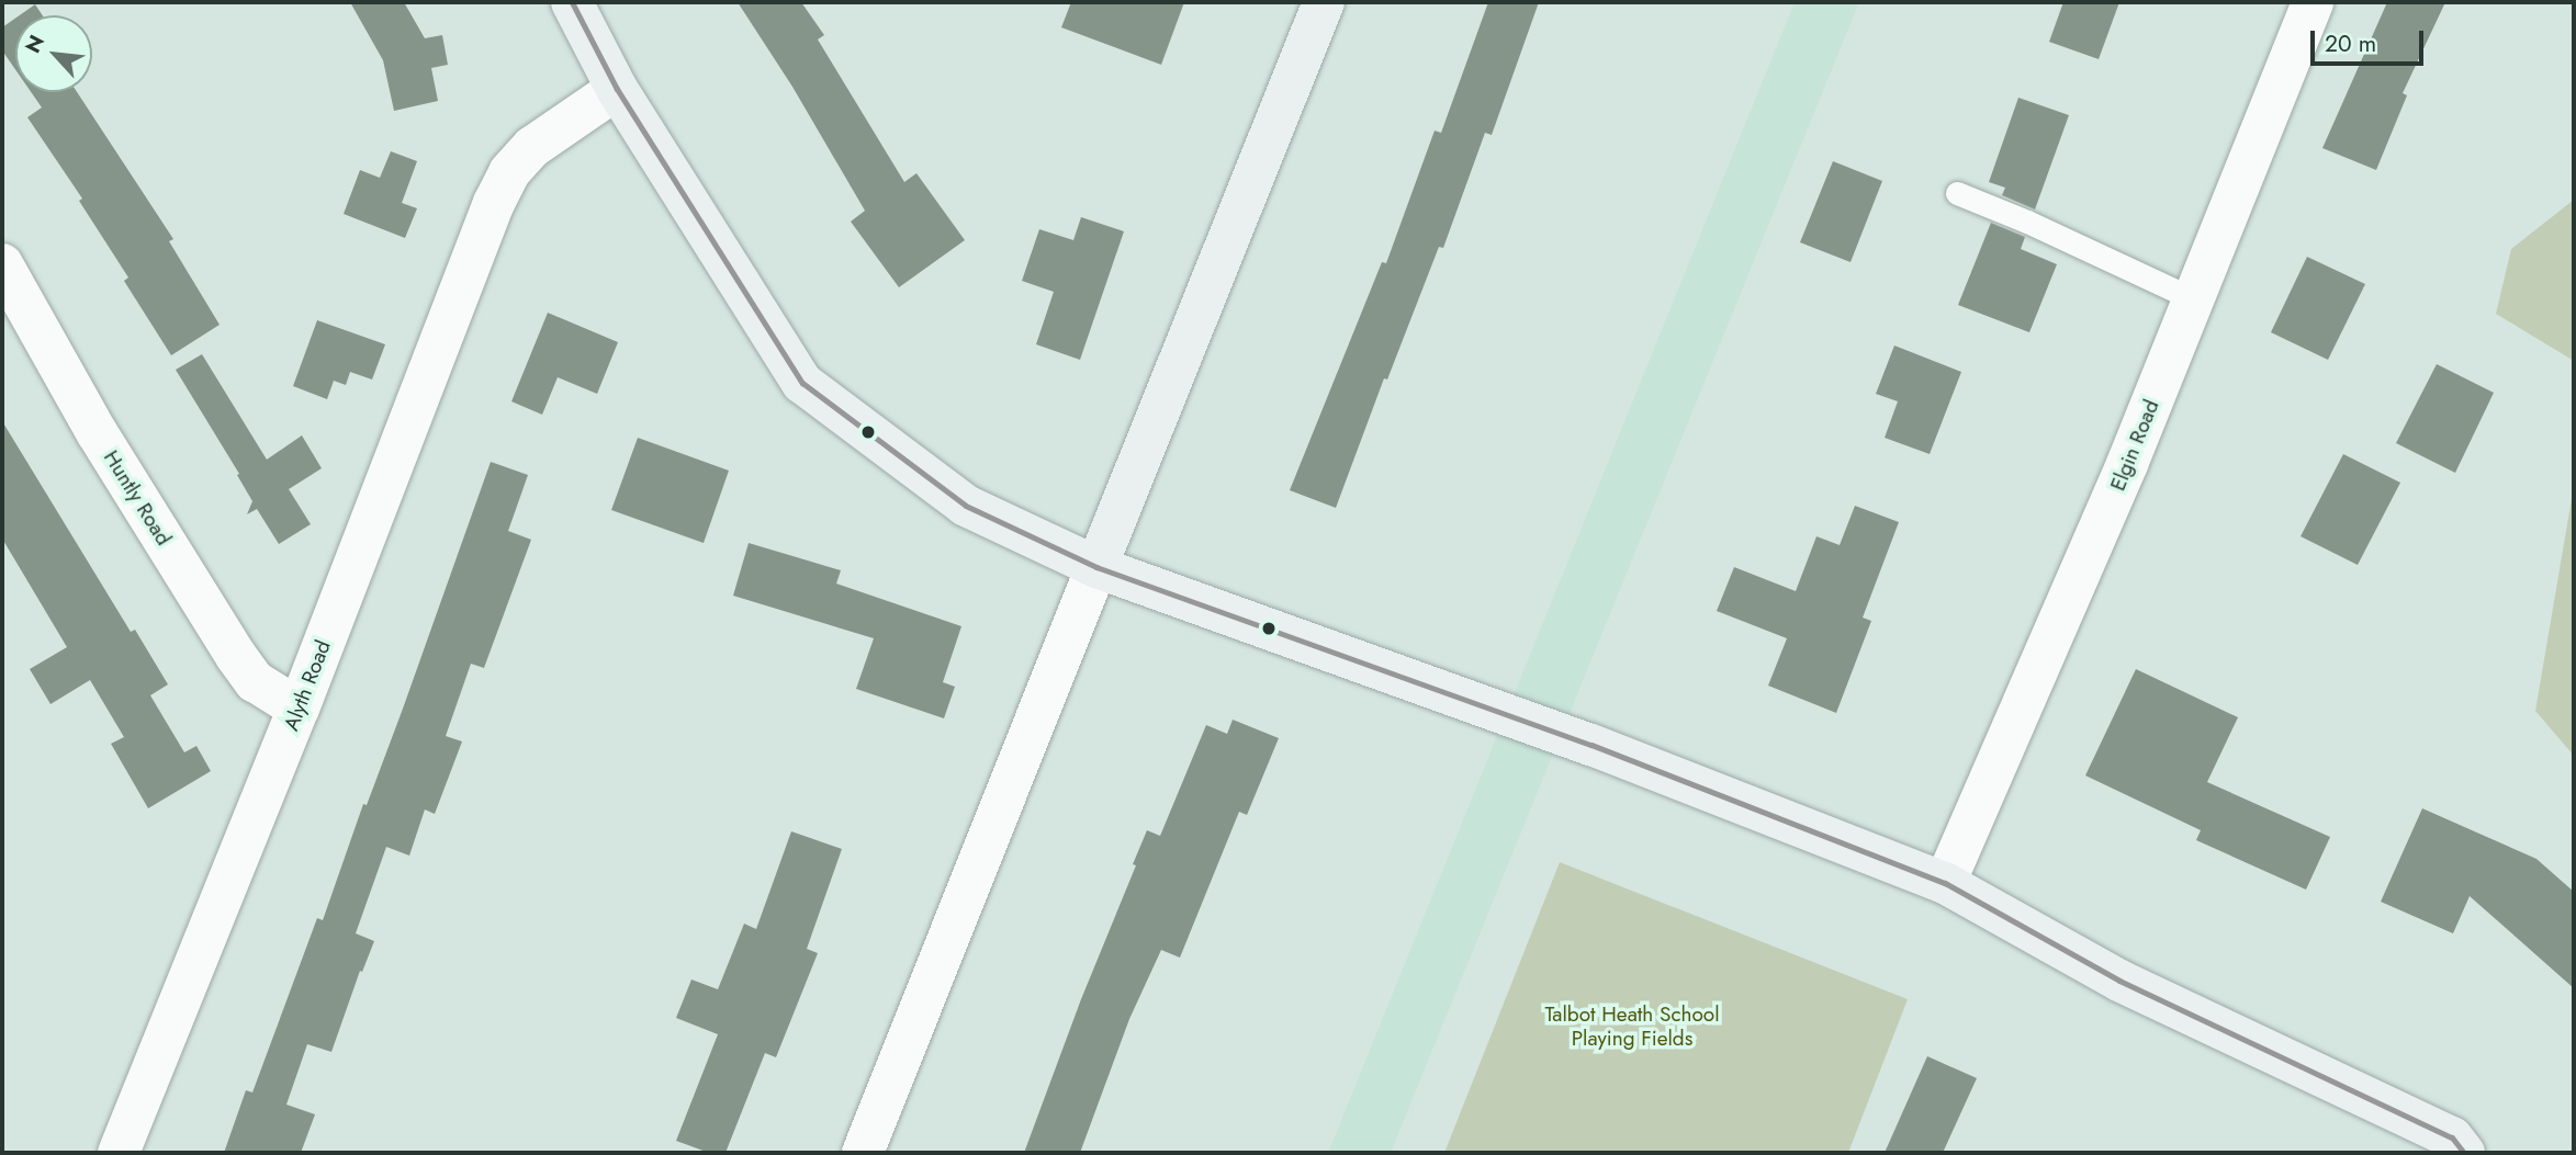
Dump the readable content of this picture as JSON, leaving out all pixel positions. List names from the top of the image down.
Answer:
{
  "streets": {
    "street": ["Elgin Road", "Huntly Road", "Alyth Road"]
  },
  "crossings": [
    ["Huntly Road", "Alyth Road"]
  ],
  "parks": ["Talbot Heath School Playing Fields"],
  "scale_bar": "20 m",
  "north": "top left"
}
